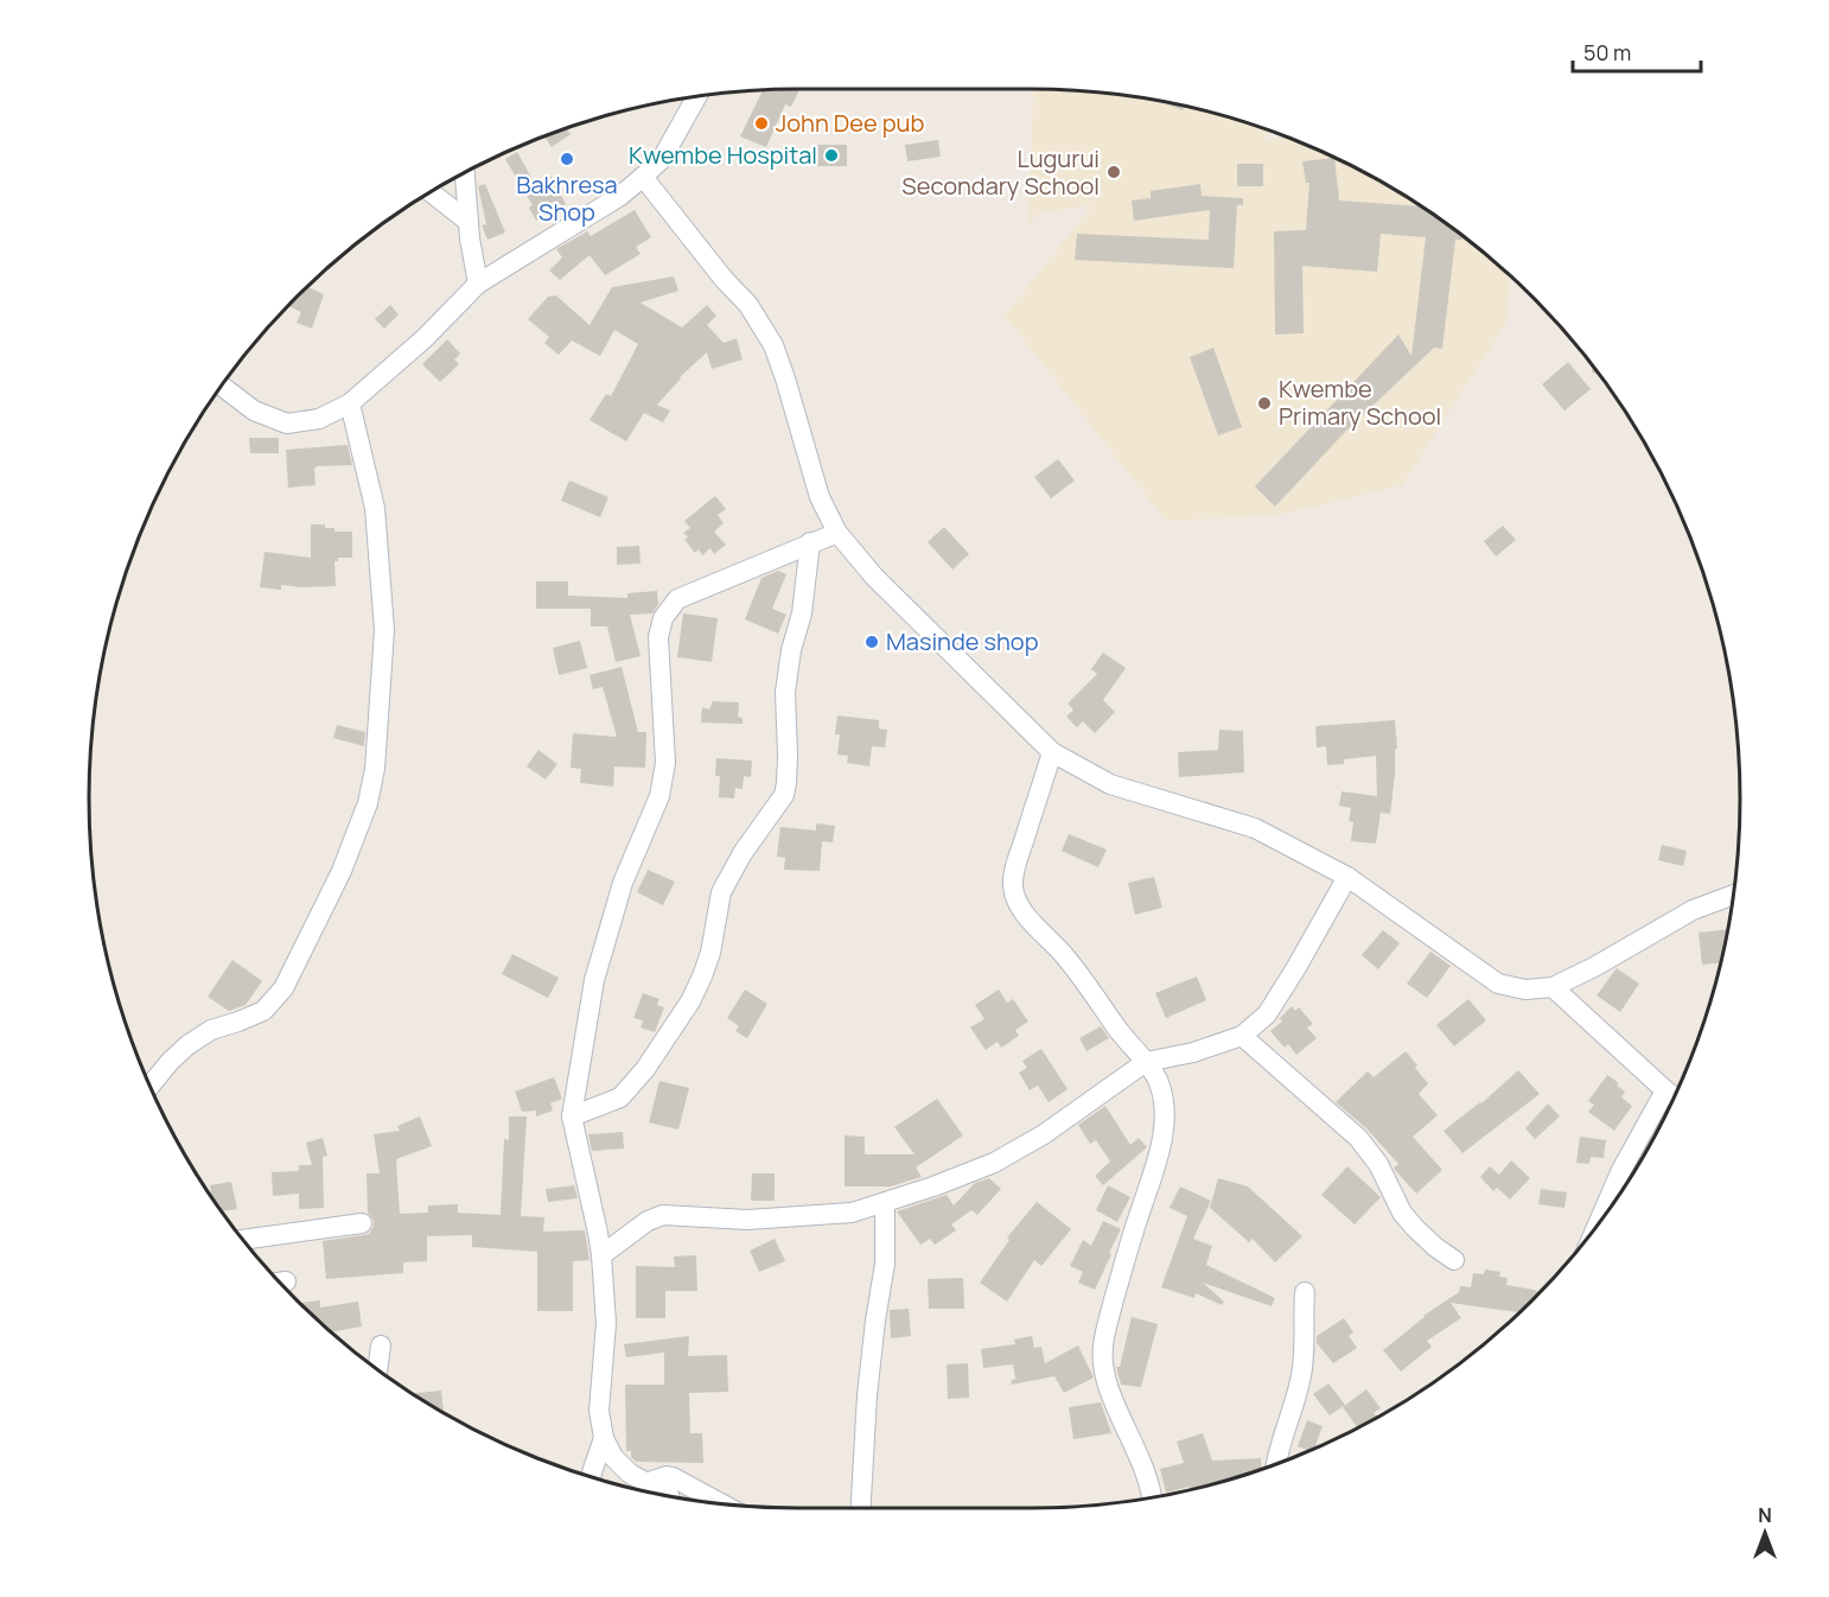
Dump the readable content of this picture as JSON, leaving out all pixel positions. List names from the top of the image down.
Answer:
{
  "places": [
    "John Dee pub",
    "Kwembe Hospital",
    "Bakhresa Shop",
    "Lugurui Secondary School",
    "Kwembe Primary School",
    "Masinde shop"
  ],
  "scale_bar": "50 m",
  "north": "top"
}
